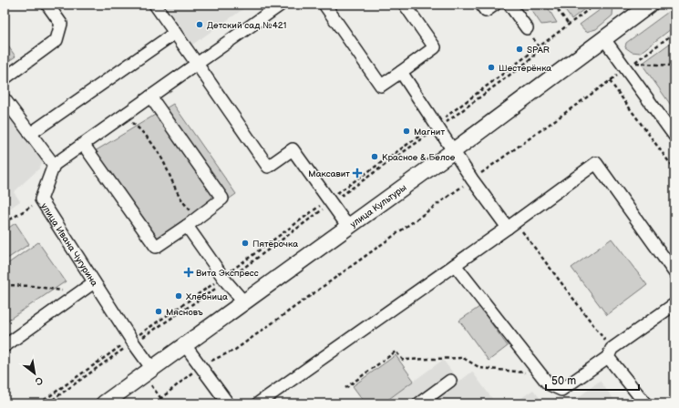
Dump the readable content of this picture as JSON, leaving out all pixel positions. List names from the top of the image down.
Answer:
{
  "streets": {
    "main road": ["улица Культуры"],
    "street": ["улица Ивана Чугурина"]
  },
  "crossings": [
    ["улица Культуры", "улица Ивана Чугурина"]
  ],
  "places": {
    "other": [
      "Детский сад №421",
      "SPAR",
      "Шестерёнка",
      "Магнит",
      "Красное & Белое",
      "Пятёрочка",
      "Хлебница",
      "Мясновъ"
    ],
    "health": ["Максавит", "Вита Экспресс"]
  },
  "scale_bar": "50 m",
  "north": "bottom right"
}
